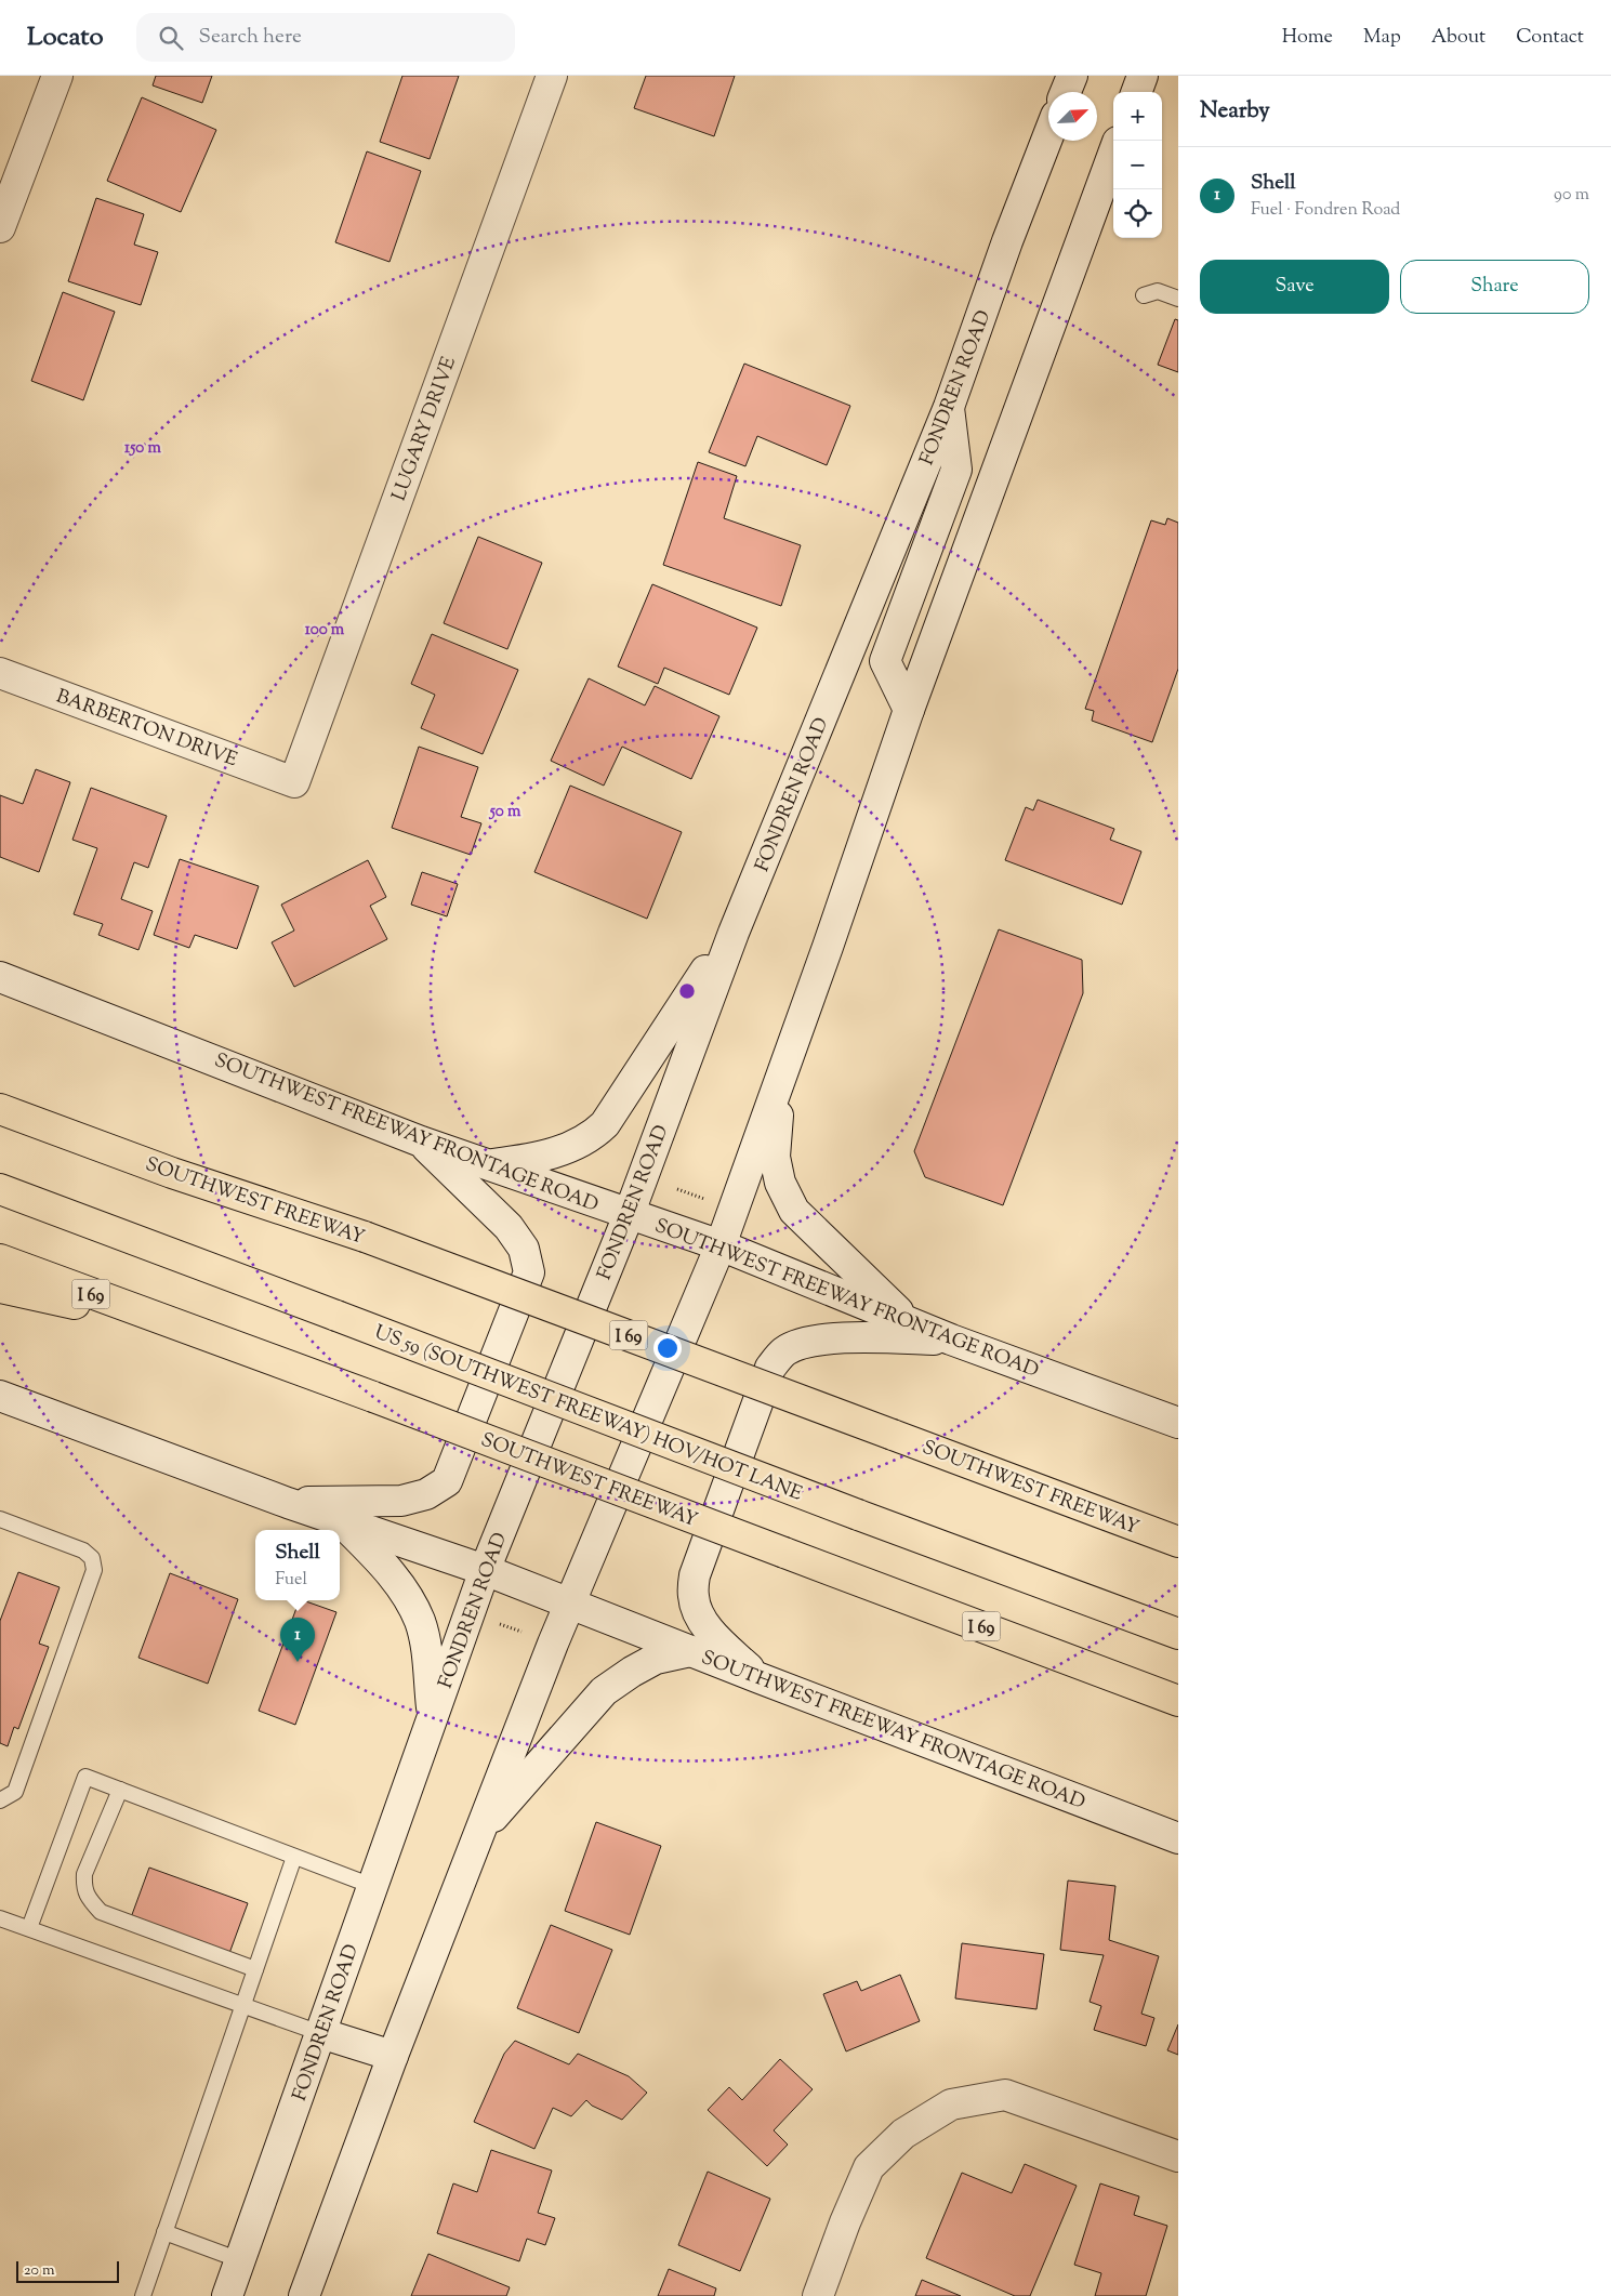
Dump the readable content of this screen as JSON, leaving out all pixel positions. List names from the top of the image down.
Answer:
{
  "streets": {
    "highway": ["SOUTHWEST FREEWAY", "I 69", "US 59 (SOUTHWEST FREEWAY) HOV/HOT LANE"],
    "main road": [
      "FONDREN ROAD",
      "LUGARY DRIVE",
      "BARBERTON DRIVE",
      "SOUTHWEST FREEWAY FRONTAGE ROAD"
    ]
  },
  "crossings": [
    ["FONDREN ROAD", "SOUTHWEST FREEWAY FRONTAGE ROAD"],
    ["LUGARY DRIVE", "BARBERTON DRIVE"]
  ],
  "scale_bar": "20 m",
  "north": "top right",
  "page": {
    "header": "Locato",
    "search": "Search here",
    "nav": [
      "Home",
      "Map",
      "About",
      "Contact"
    ],
    "heading": "Nearby",
    "map_buttons": ["+", "−"],
    "list": [
      {
        "mark": "1",
        "name": "Shell",
        "note": "Fuel · Fondren Road",
        "value": "90 m"
      }
    ],
    "buttons": ["Save", "Share"],
    "popup": ["Shell", "Fuel"],
    "pins": "1",
    "scale": "20 m"
  },
  "rings": ["150 m", "100 m", "50 m"]
}
